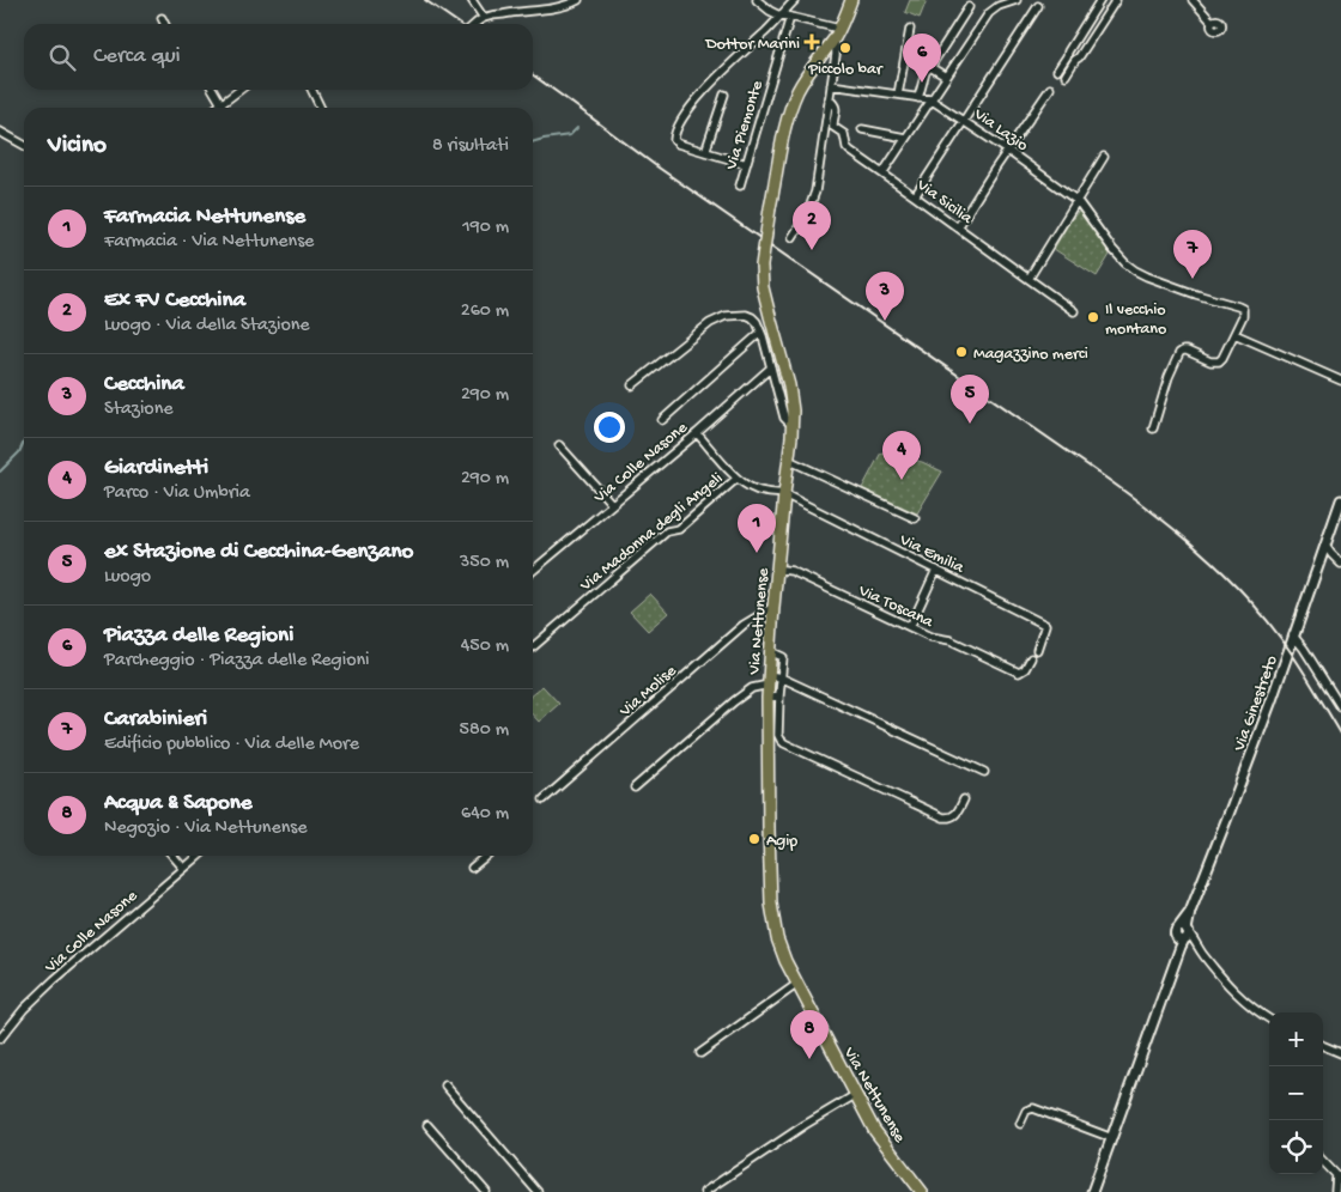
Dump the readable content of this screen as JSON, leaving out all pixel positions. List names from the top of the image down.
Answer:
{
  "streets": {
    "main road": ["Via Nettunense"],
    "street": [
      "Via Piemonte",
      "Via Lazio",
      "Via Sicilia",
      "Via Colle Nasone",
      "Via Madonna degli Angeli",
      "Via Emilia",
      "Via Toscana",
      "Via Molise",
      "Via Ginestreto"
    ]
  },
  "crossings": [
    ["Via Colle Nasone", "Via Madonna degli Angeli"],
    ["Via Madonna degli Angeli", "Via Emilia"],
    ["Via Madonna degli Angeli", "Via Nettunense"],
    ["Via Emilia", "Via Nettunense"],
    ["Via Toscana", "Via Nettunense"],
    ["Via Nettunense", "Via Molise"]
  ],
  "places": {
    "health": ["Dottor Marini"],
    "other": [
      "Piccolo bar",
      "Il vecchio montano",
      "Magazzino merci",
      "Agip"
    ]
  },
  "page": {
    "search": "Cerca qui",
    "pins": [
      "6",
      "2",
      "7",
      "3",
      "5",
      "4",
      "1",
      "8"
    ],
    "heading": ["Vicino", "8 risultati"],
    "list": [
      {
        "mark": "1",
        "name": "Farmacia Nettunense",
        "note": "Farmacia · Via Nettunense",
        "value": "190 m"
      },
      {
        "mark": "2",
        "name": "Ex FV Cecchina",
        "note": "Luogo · Via della Stazione",
        "value": "260 m"
      },
      {
        "mark": "3",
        "name": "Cecchina",
        "note": "Stazione",
        "value": "290 m"
      },
      {
        "mark": "4",
        "name": "Giardinetti",
        "note": "Parco · Via Umbria",
        "value": "290 m"
      },
      {
        "mark": "5",
        "name": "ex Stazione di Cecchina-Genzano",
        "note": "Luogo",
        "value": "350 m"
      },
      {
        "mark": "6",
        "name": "Piazza delle Regioni",
        "note": "Parcheggio · Piazza delle Regioni",
        "value": "450 m"
      },
      {
        "mark": "7",
        "name": "Carabinieri",
        "note": "Edificio pubblico · Via delle More",
        "value": "580 m"
      },
      {
        "mark": "8",
        "name": "Acqua & Sapone",
        "note": "Negozio · Via Nettunense",
        "value": "640 m"
      }
    ],
    "map_buttons": ["+", "−"]
  }
}
